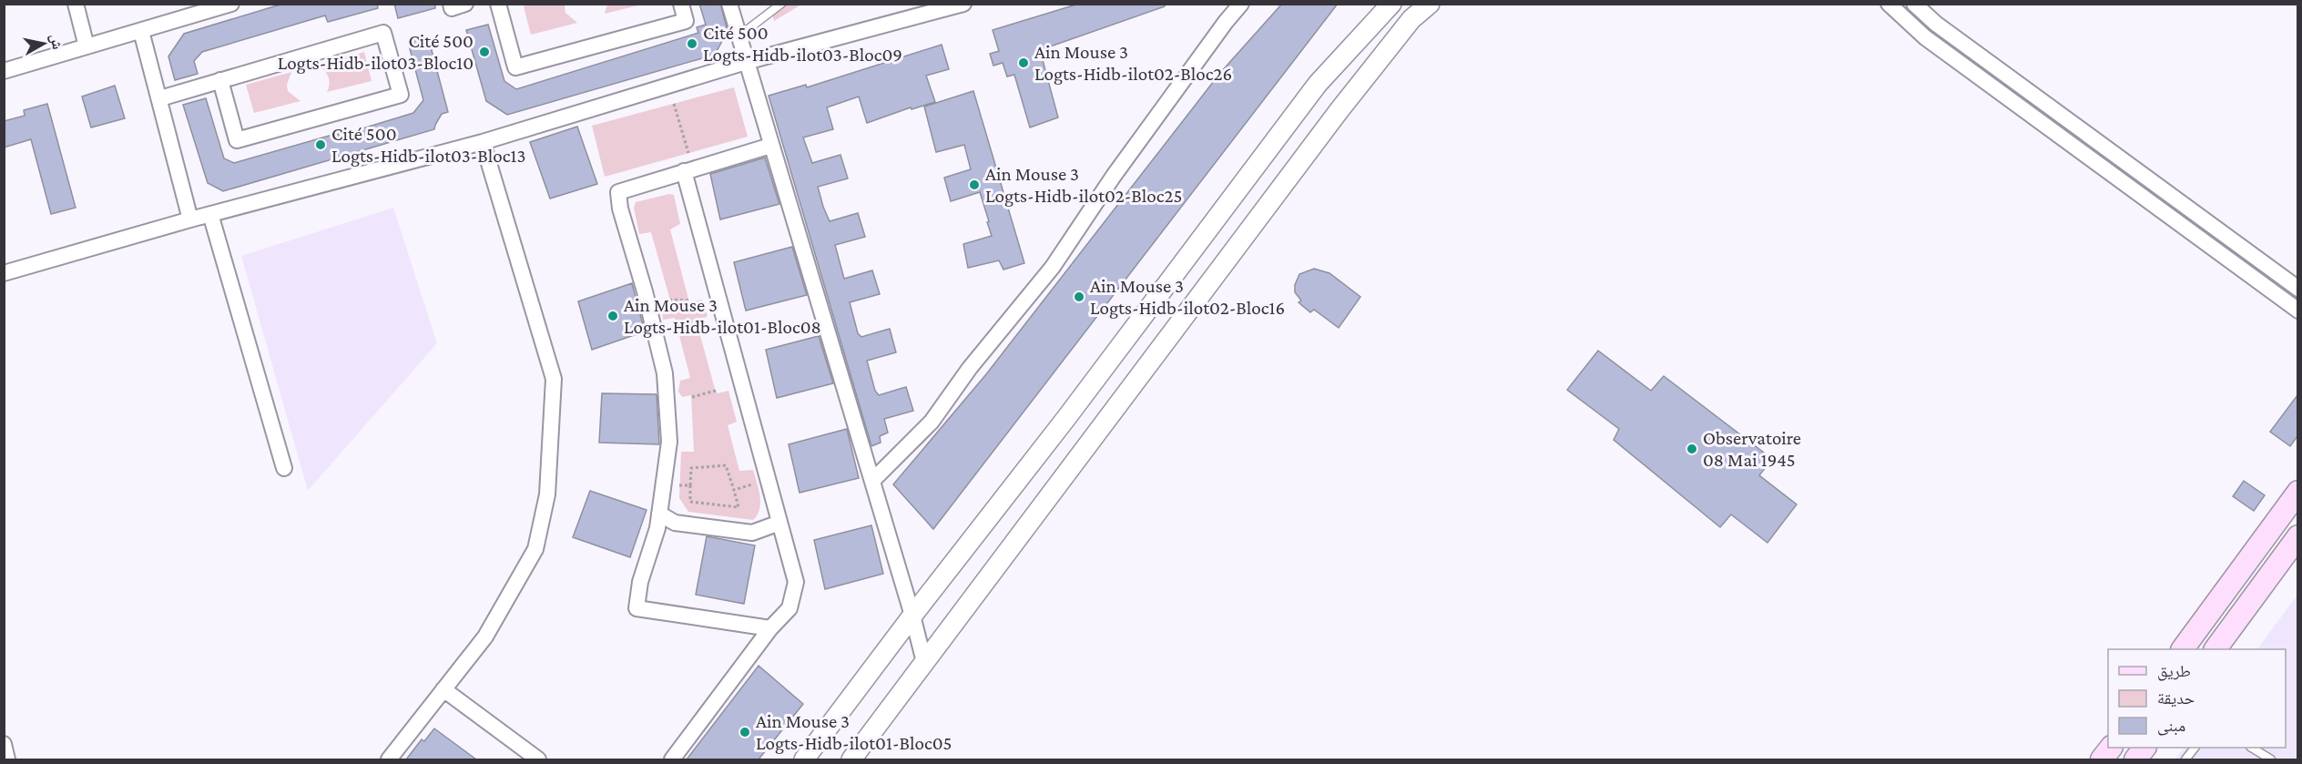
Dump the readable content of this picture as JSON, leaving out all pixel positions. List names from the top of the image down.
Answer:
{
  "places": [
    "Cité 500 Logts-Hidb-ilot03-Bloc09",
    "Cité 500 Logts-Hidb-ilot03-Bloc10",
    "Ain Mouse 3 Logts-Hidb-ilot02-Bloc26",
    "Cité 500 Logts-Hidb-ilot03-Bloc13",
    "Ain Mouse 3 Logts-Hidb-ilot02-Bloc25",
    "Ain Mouse 3 Logts-Hidb-ilot02-Bloc16",
    "Ain Mouse 3 Logts-Hidb-ilot01-Bloc08",
    "Observatoire 08 Mai 1945",
    "Ain Mouse 3 Logts-Hidb-ilot01-Bloc05"
  ],
  "legend": ["طريق", "حديقة", "مبنى"],
  "north": "right"
}
